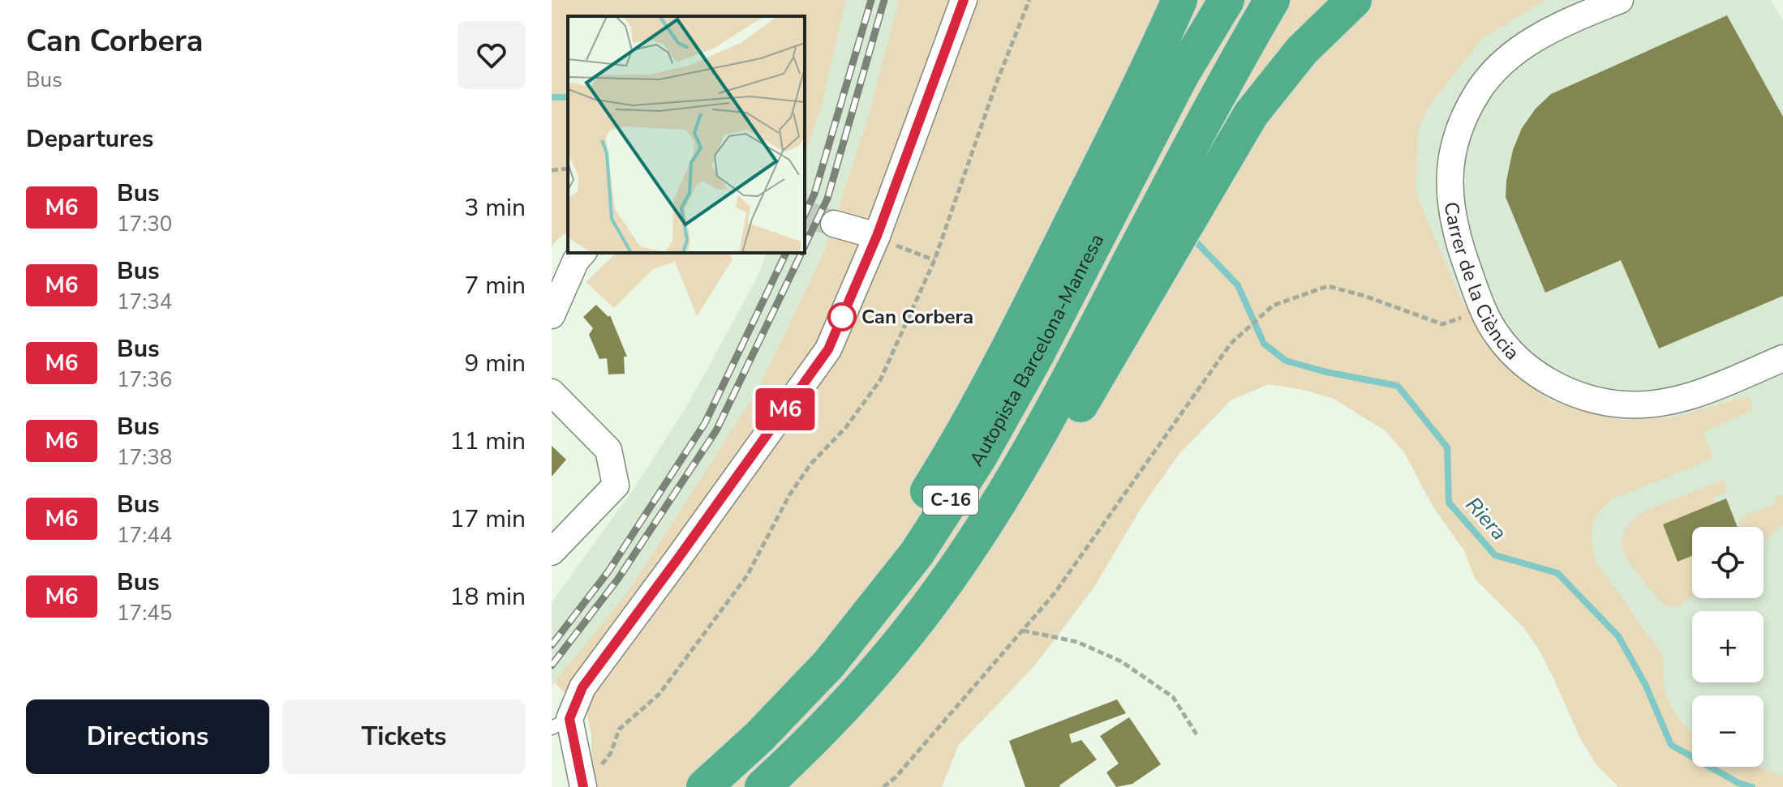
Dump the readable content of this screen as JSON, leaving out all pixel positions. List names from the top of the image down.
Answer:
{
  "streets": {
    "highway": ["Autopista Barcelona-Manresa", "C-16"],
    "street": ["Carrer de la Ciència"]
  },
  "water": ["Riera"],
  "places": ["Can Corbera"],
  "lines": ["bus line M6"],
  "page": {
    "heading": [
      ["Can Corbera", "Bus"],
      "Departures"
    ],
    "on_map": "M6",
    "list": [
      {
        "mark": "M6",
        "name": "Bus",
        "note": "17:30",
        "value": "3 min"
      },
      {
        "mark": "M6",
        "name": "Bus",
        "note": "17:34",
        "value": "7 min"
      },
      {
        "mark": "M6",
        "name": "Bus",
        "note": "17:36",
        "value": "9 min"
      },
      {
        "mark": "M6",
        "name": "Bus",
        "note": "17:38",
        "value": "11 min"
      },
      {
        "mark": "M6",
        "name": "Bus",
        "note": "17:44",
        "value": "17 min"
      },
      {
        "mark": "M6",
        "name": "Bus",
        "note": "17:45",
        "value": "18 min"
      }
    ],
    "map_buttons": ["+", "−"],
    "buttons": ["Directions", "Tickets"]
  }
}
